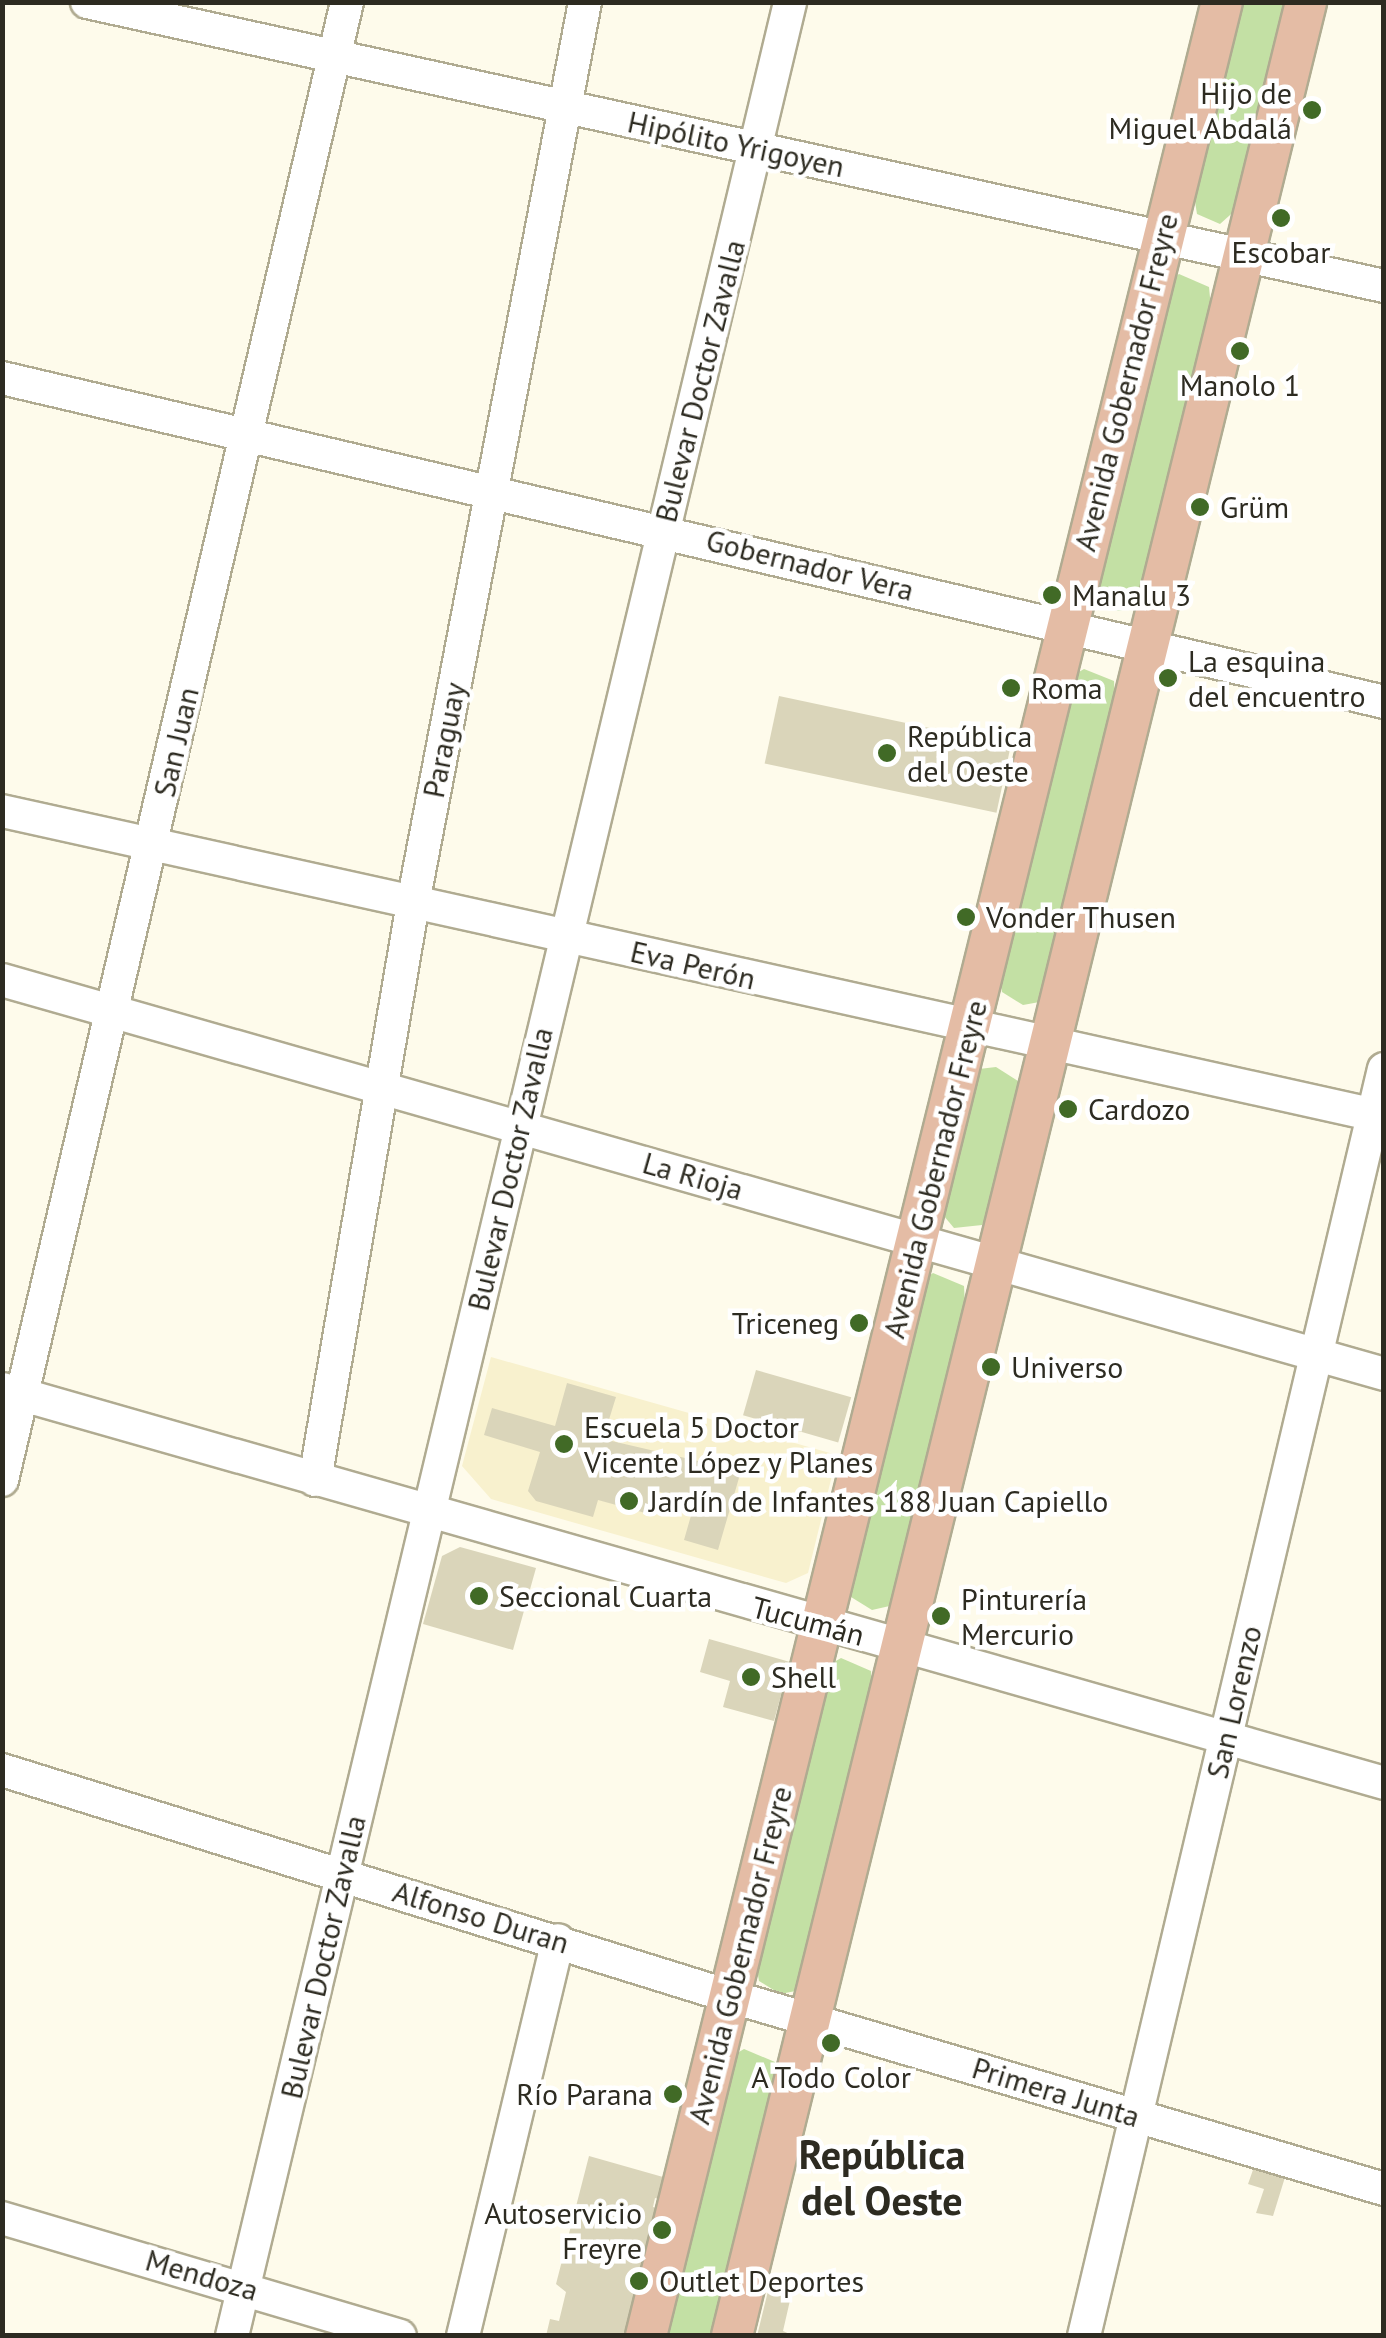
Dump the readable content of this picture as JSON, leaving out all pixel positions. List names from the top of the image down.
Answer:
{
  "streets": {
    "main road": ["Avenida Gobernador Freyre"],
    "street": [
      "Hipólito Yrigoyen",
      "Bulevar Doctor Zavalla",
      "Gobernador Vera",
      "Paraguay",
      "San Juan",
      "Eva Perón",
      "La Rioja",
      "Tucumán",
      "San Lorenzo",
      "Alfonso Duran",
      "Primera Junta",
      "Mendoza"
    ]
  },
  "crossings": [
    ["Hipólito Yrigoyen", "Bulevar Doctor Zavalla"],
    ["Hipólito Yrigoyen", "Avenida Gobernador Freyre"],
    ["Hipólito Yrigoyen", "Paraguay"],
    ["Hipólito Yrigoyen", "San Juan"],
    ["Bulevar Doctor Zavalla", "Gobernador Vera"],
    ["Bulevar Doctor Zavalla", "Eva Perón"],
    ["Bulevar Doctor Zavalla", "La Rioja"],
    ["Bulevar Doctor Zavalla", "Tucumán"],
    ["Bulevar Doctor Zavalla", "Alfonso Duran"],
    ["Bulevar Doctor Zavalla", "Mendoza"],
    ["Avenida Gobernador Freyre", "Gobernador Vera"],
    ["Avenida Gobernador Freyre", "Eva Perón"],
    ["Avenida Gobernador Freyre", "La Rioja"],
    ["Avenida Gobernador Freyre", "Tucumán"],
    ["Avenida Gobernador Freyre", "Alfonso Duran"],
    ["Avenida Gobernador Freyre", "Primera Junta"],
    ["Gobernador Vera", "Paraguay"],
    ["Gobernador Vera", "San Juan"],
    ["Paraguay", "Eva Perón"],
    ["Paraguay", "La Rioja"],
    ["Paraguay", "Tucumán"],
    ["San Juan", "Eva Perón"],
    ["San Juan", "La Rioja"],
    ["San Juan", "Tucumán"],
    ["Eva Perón", "San Lorenzo"],
    ["La Rioja", "San Lorenzo"],
    ["Tucumán", "San Lorenzo"],
    ["San Lorenzo", "Primera Junta"],
    ["Alfonso Duran", "Primera Junta"]
  ],
  "districts": ["República del Oeste"],
  "places": [
    "Hijo de Miguel Abdalá",
    "Escobar",
    "Manolo 1",
    "Grüm",
    "Manalu 3",
    "La esquina del encuentro",
    "Roma",
    "República del Oeste",
    "Vonder Thusen",
    "Cardozo",
    "Triceneg",
    "Universo",
    "Escuela 5 Doctor Vicente López y Planes",
    "Jardín de Infantes 188 Juan Capiello",
    "Seccional Cuarta",
    "Pinturería Mercurio",
    "Shell",
    "A Todo Color",
    "Río Parana",
    "Autoservicio Freyre",
    "Outlet Deportes"
  ]
}
